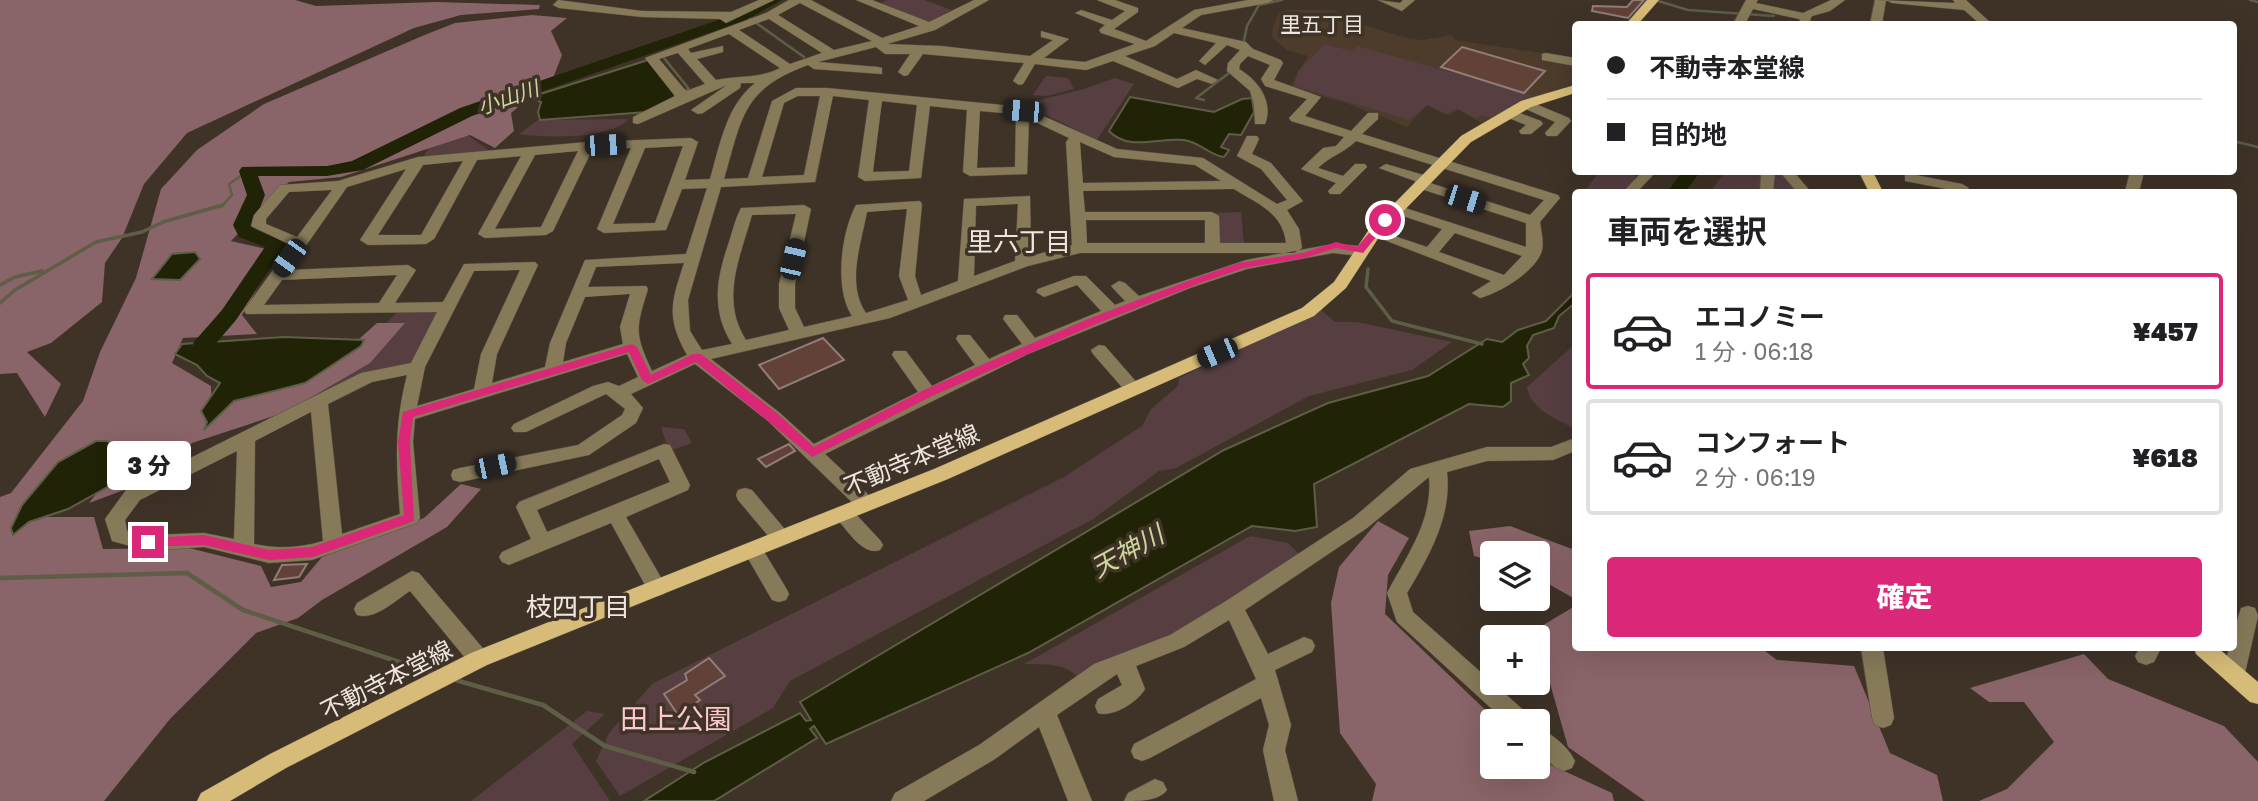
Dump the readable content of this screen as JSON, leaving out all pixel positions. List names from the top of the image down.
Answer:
{
  "streets": {
    "main road": ["不動寺本堂線"]
  },
  "districts": ["里五丁目", "里六丁目", "枝四丁目"],
  "water": ["小山川", "天神川"],
  "parks": ["田上公園"],
  "page": {
    "banner": ["不動寺本堂線", "目的地"],
    "heading": "車両を選択",
    "list": [
      {
        "name": "エコノミー",
        "note": "1 分 · 06:18",
        "value": "¥457"
      },
      {
        "name": "コンフォート",
        "note": "2 分 · 06:19",
        "value": "¥618"
      }
    ],
    "bubble": "3 分",
    "map_buttons": ["+", "−"],
    "buttons": "確定"
  }
}
